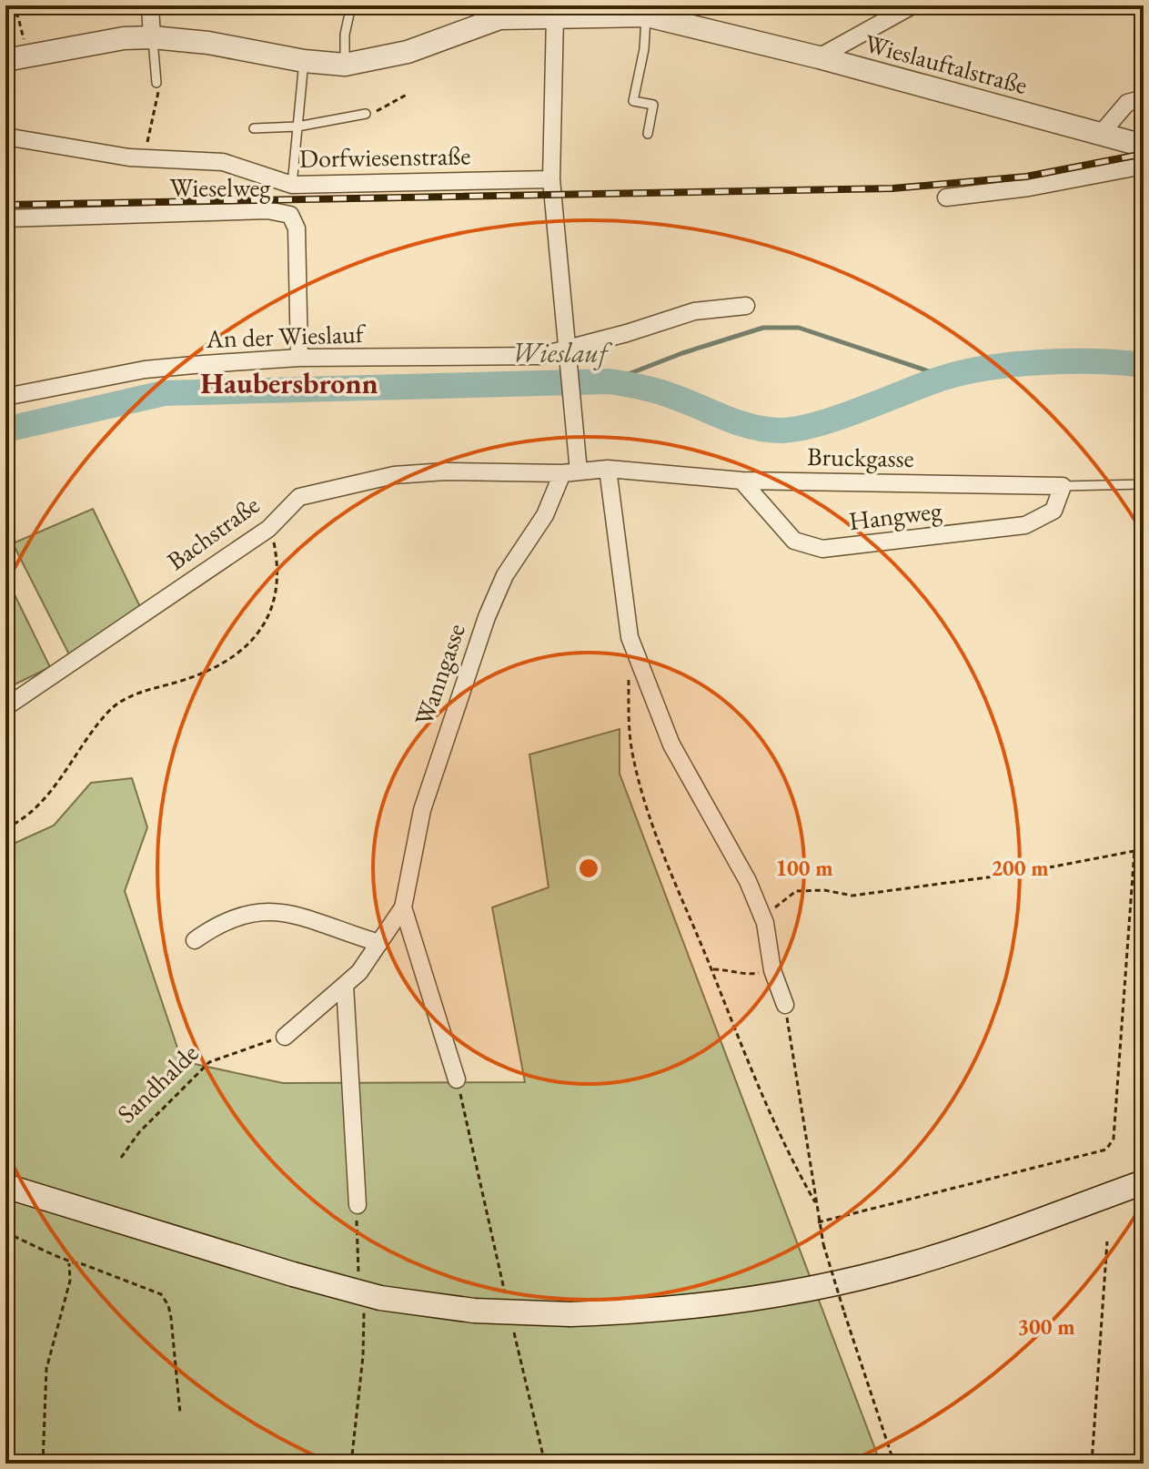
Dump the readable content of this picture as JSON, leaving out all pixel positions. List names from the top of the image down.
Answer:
{
  "streets": {
    "street": [
      "Wieslauftalstraße",
      "Dorfwiesenstraße",
      "Wieselweg",
      "An der Wieslauf",
      "Bruckgasse",
      "Hangweg",
      "Bachstraße",
      "Wanngasse"
    ],
    "path": ["Sandhalde"]
  },
  "crossings": [
    ["Wieselweg", "An der Wieslauf"],
    ["Bruckgasse", "Hangweg"],
    ["Bruckgasse", "Bachstraße"],
    ["Bruckgasse", "Wanngasse"],
    ["Bachstraße", "Wanngasse"]
  ],
  "districts": ["Haubersbronn"],
  "water": ["Wieslauf"],
  "rings": ["100 m", "200 m", "300 m"]
}
